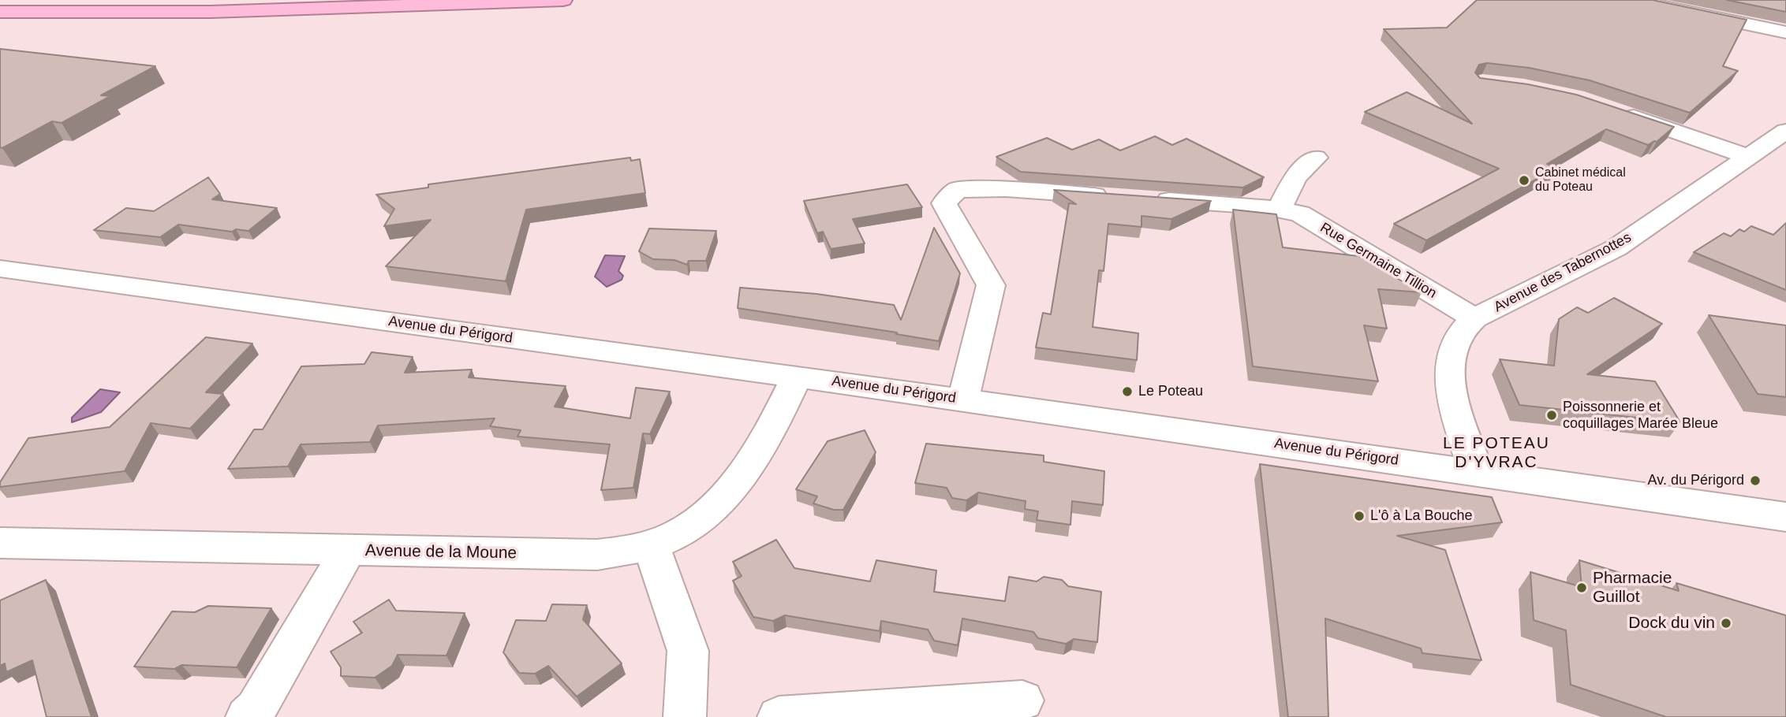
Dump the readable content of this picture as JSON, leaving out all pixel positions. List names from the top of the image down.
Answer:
{
  "streets": {
    "street": [
      "Rue Germaine Tillion",
      "Avenue des Tabernottes",
      "Avenue du Périgord",
      "Avenue de la Moune"
    ]
  },
  "crossings": [
    ["Rue Germaine Tillion", "Avenue des Tabernottes"],
    ["Rue Germaine Tillion", "Avenue du Périgord"],
    ["Avenue des Tabernottes", "Avenue du Périgord"],
    ["Avenue du Périgord", "Avenue de la Moune"]
  ],
  "districts": ["LE POTEAU D'YVRAC"],
  "places": [
    "Cabinet médical du Poteau",
    "Le Poteau",
    "Poissonnerie et coquillages Marée Bleue",
    "Av. du Périgord",
    "L'ô à La Bouche",
    "Pharmacie Guillot",
    "Dock du vin"
  ]
}
